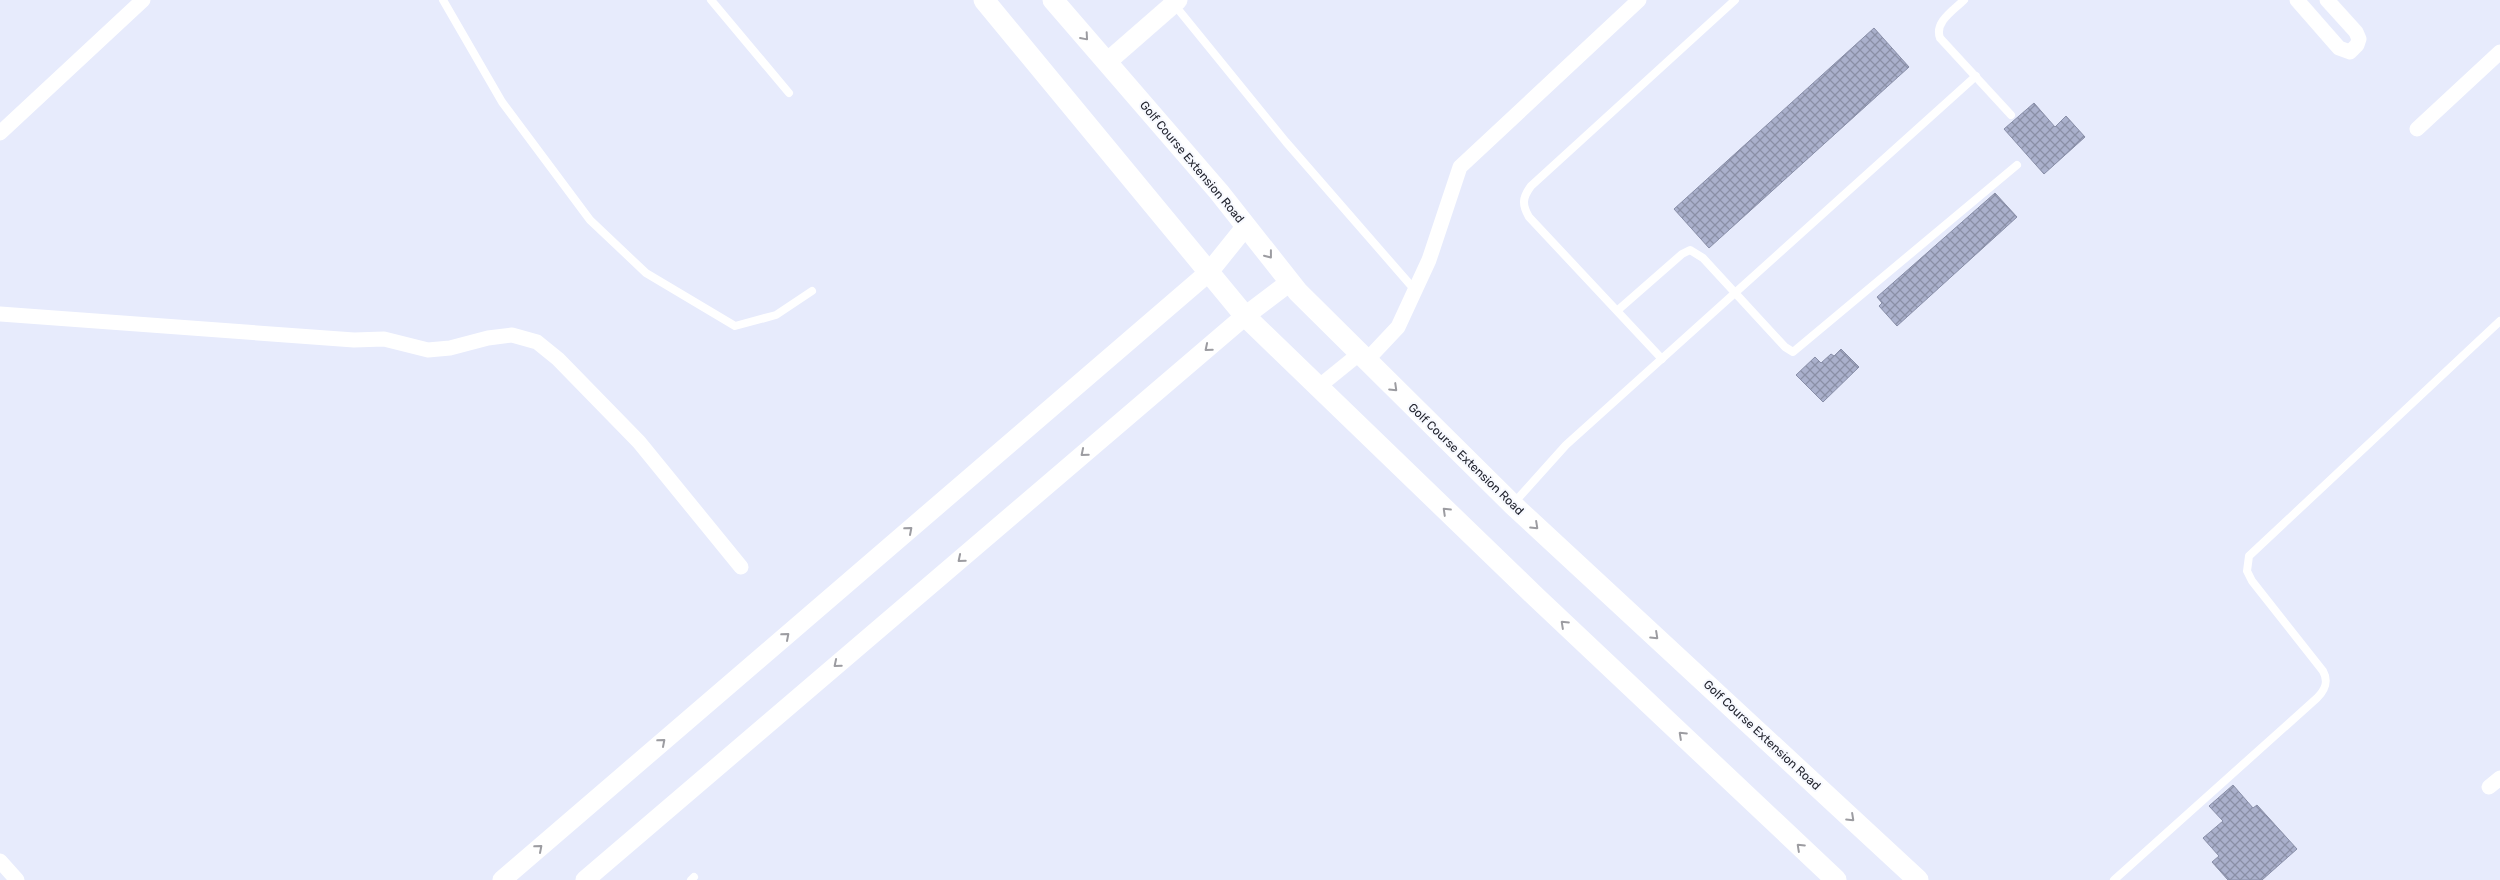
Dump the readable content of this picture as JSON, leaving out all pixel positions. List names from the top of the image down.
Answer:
{
  "streets": {
    "main road": ["Golf Course Extension Road"]
  }
}
